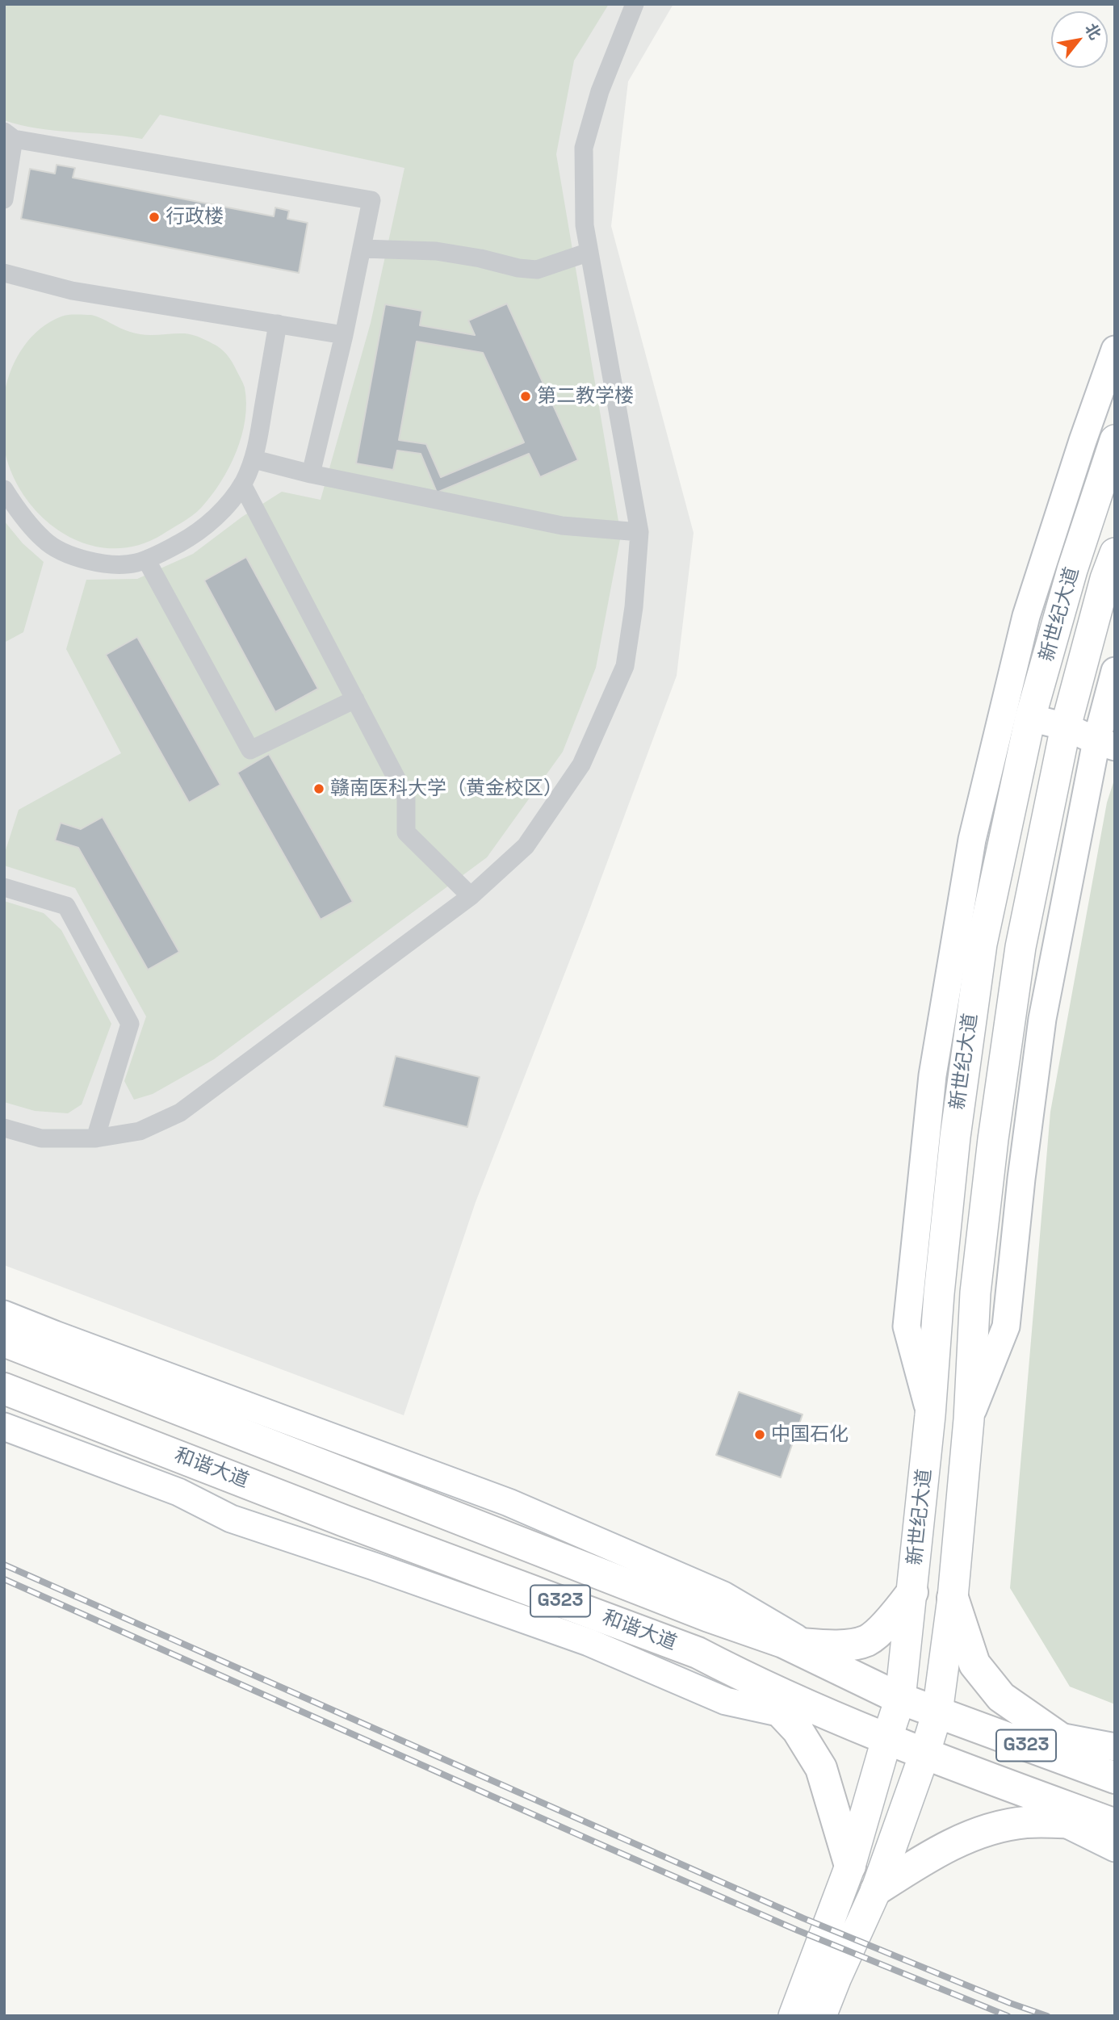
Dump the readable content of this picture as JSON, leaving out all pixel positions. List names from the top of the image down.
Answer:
{
  "streets": {
    "highway": ["和谐大道", "G323"],
    "main road": ["新世纪大道"]
  },
  "crossings": [
    ["新世纪大道", "和谐大道"],
    ["新世纪大道", "G323"],
    ["和谐大道", "G323"]
  ],
  "places": [
    "行政楼",
    "第二教学楼",
    "赣南医科大学（黄金校区）",
    "中国石化"
  ],
  "north": "top right"
}
